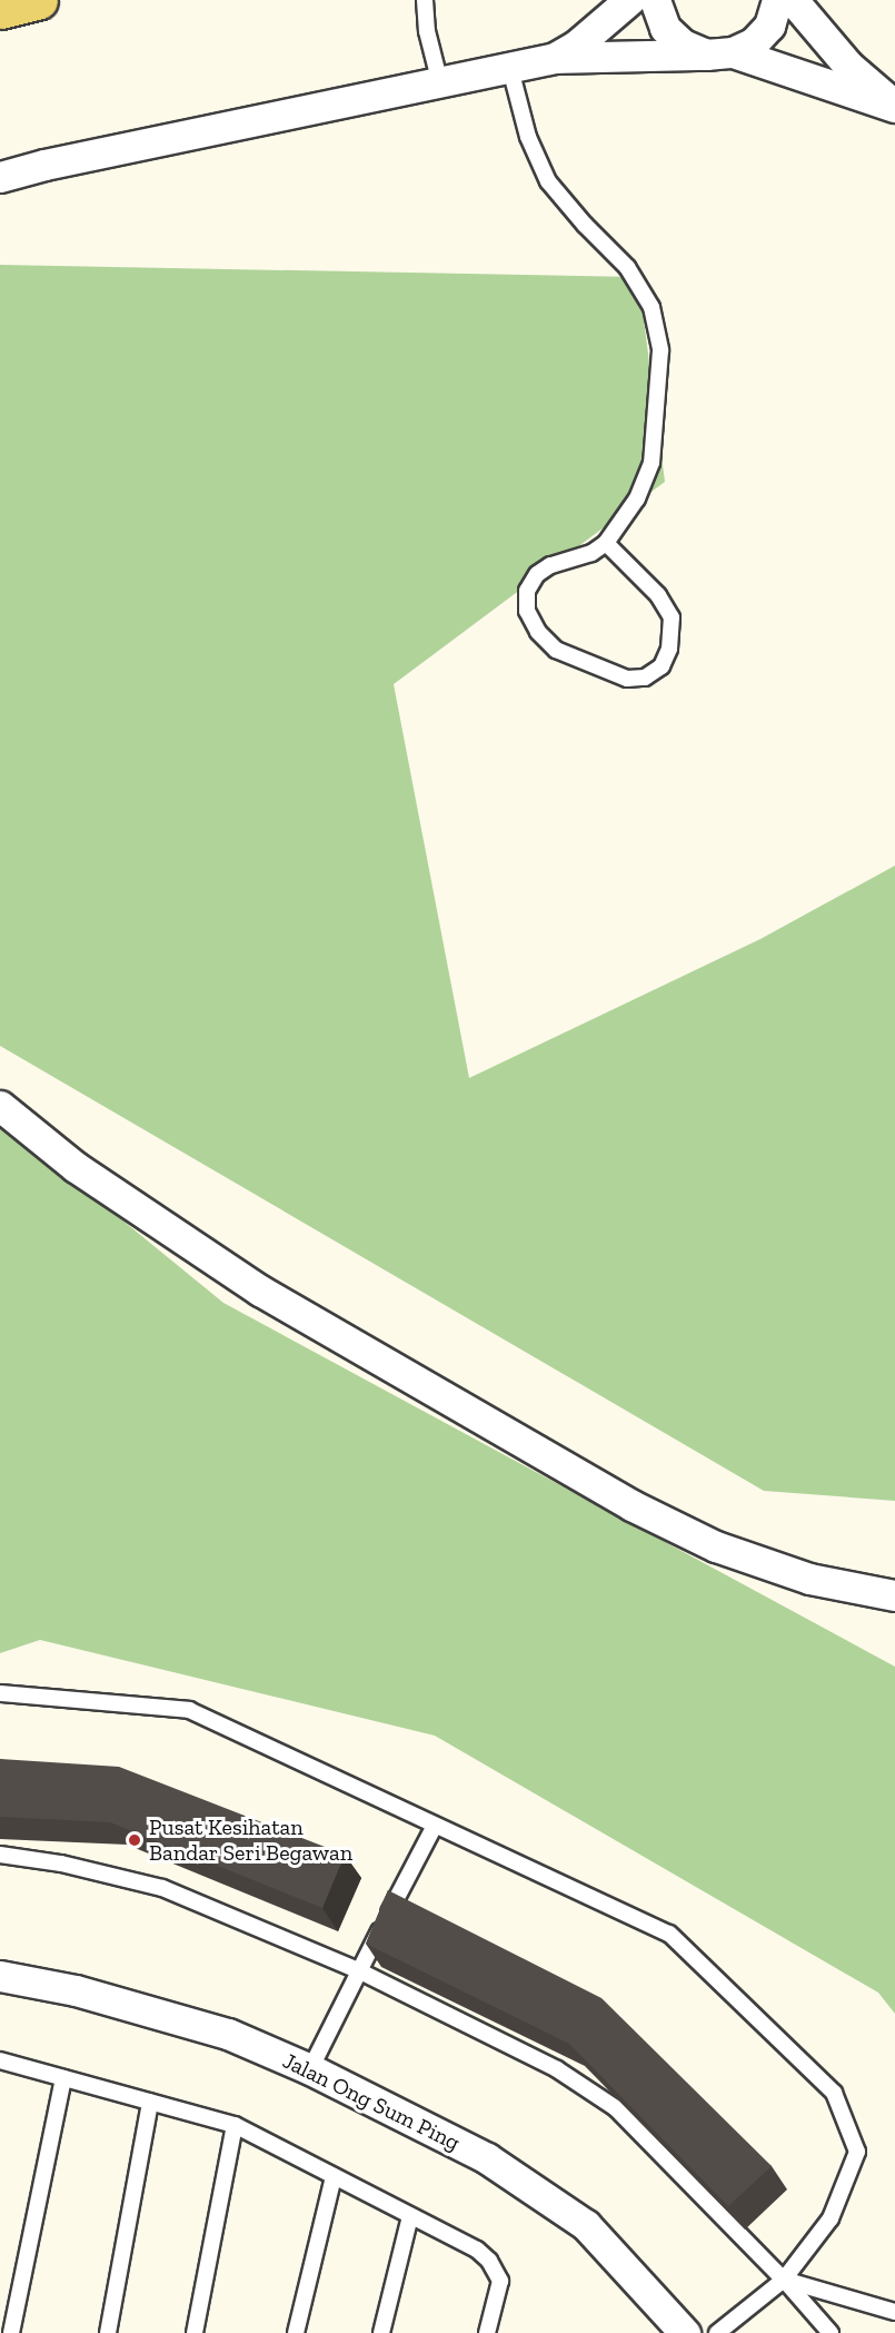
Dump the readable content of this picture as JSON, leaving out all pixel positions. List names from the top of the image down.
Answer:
{
  "streets": {
    "street": ["Jalan Ong Sum Ping"]
  },
  "places": ["Pusat Kesihatan Bandar Seri Begawan"]
}
